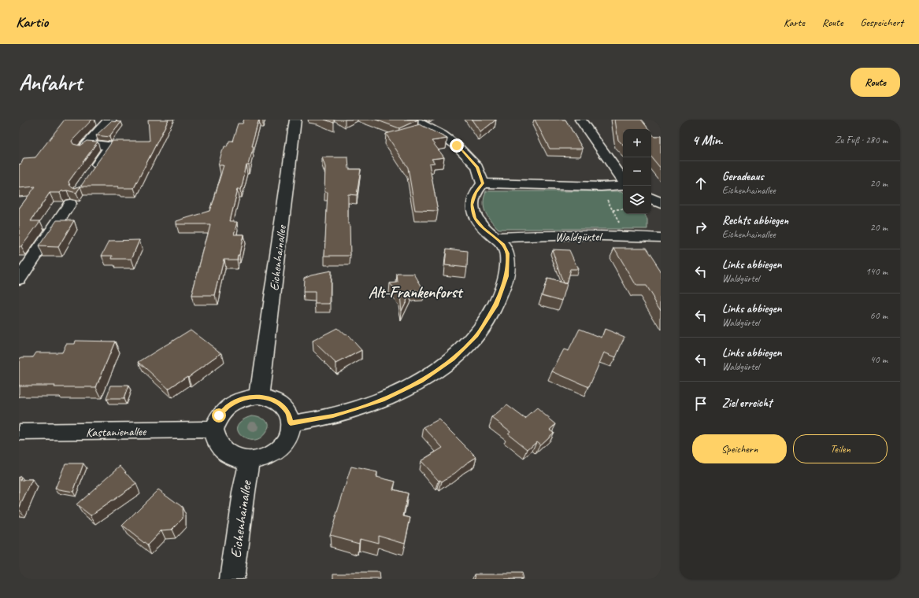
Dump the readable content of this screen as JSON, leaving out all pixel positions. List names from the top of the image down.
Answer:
{
  "streets": {
    "street": ["Waldgürtel", "Eichenhainallee", "Kastanienallee"]
  },
  "crossings": [
    ["Eichenhainallee", "Kastanienallee"]
  ],
  "districts": ["Alt-Frankenforst"],
  "page": {
    "header": "Kartio",
    "nav": ["Karte", "Route", "Gespeichert"],
    "buttons": [
      "Route",
      ["Speichern", "Teilen"]
    ],
    "title": "Anfahrt",
    "heading": ["4 Min.", "Zu Fuß · 280 m"],
    "map_buttons": ["+", "−"],
    "list": [
      ["Geradeaus", "Eichenhainallee", "20 m"],
      ["Rechts abbiegen", "Eichenhainallee", "20 m"],
      ["Links abbiegen", "Waldgürtel", "140 m"],
      ["Links abbiegen", "Waldgürtel", "60 m"],
      ["Links abbiegen", "Waldgürtel", "40 m"],
      "Ziel erreicht"
    ]
  }
}
